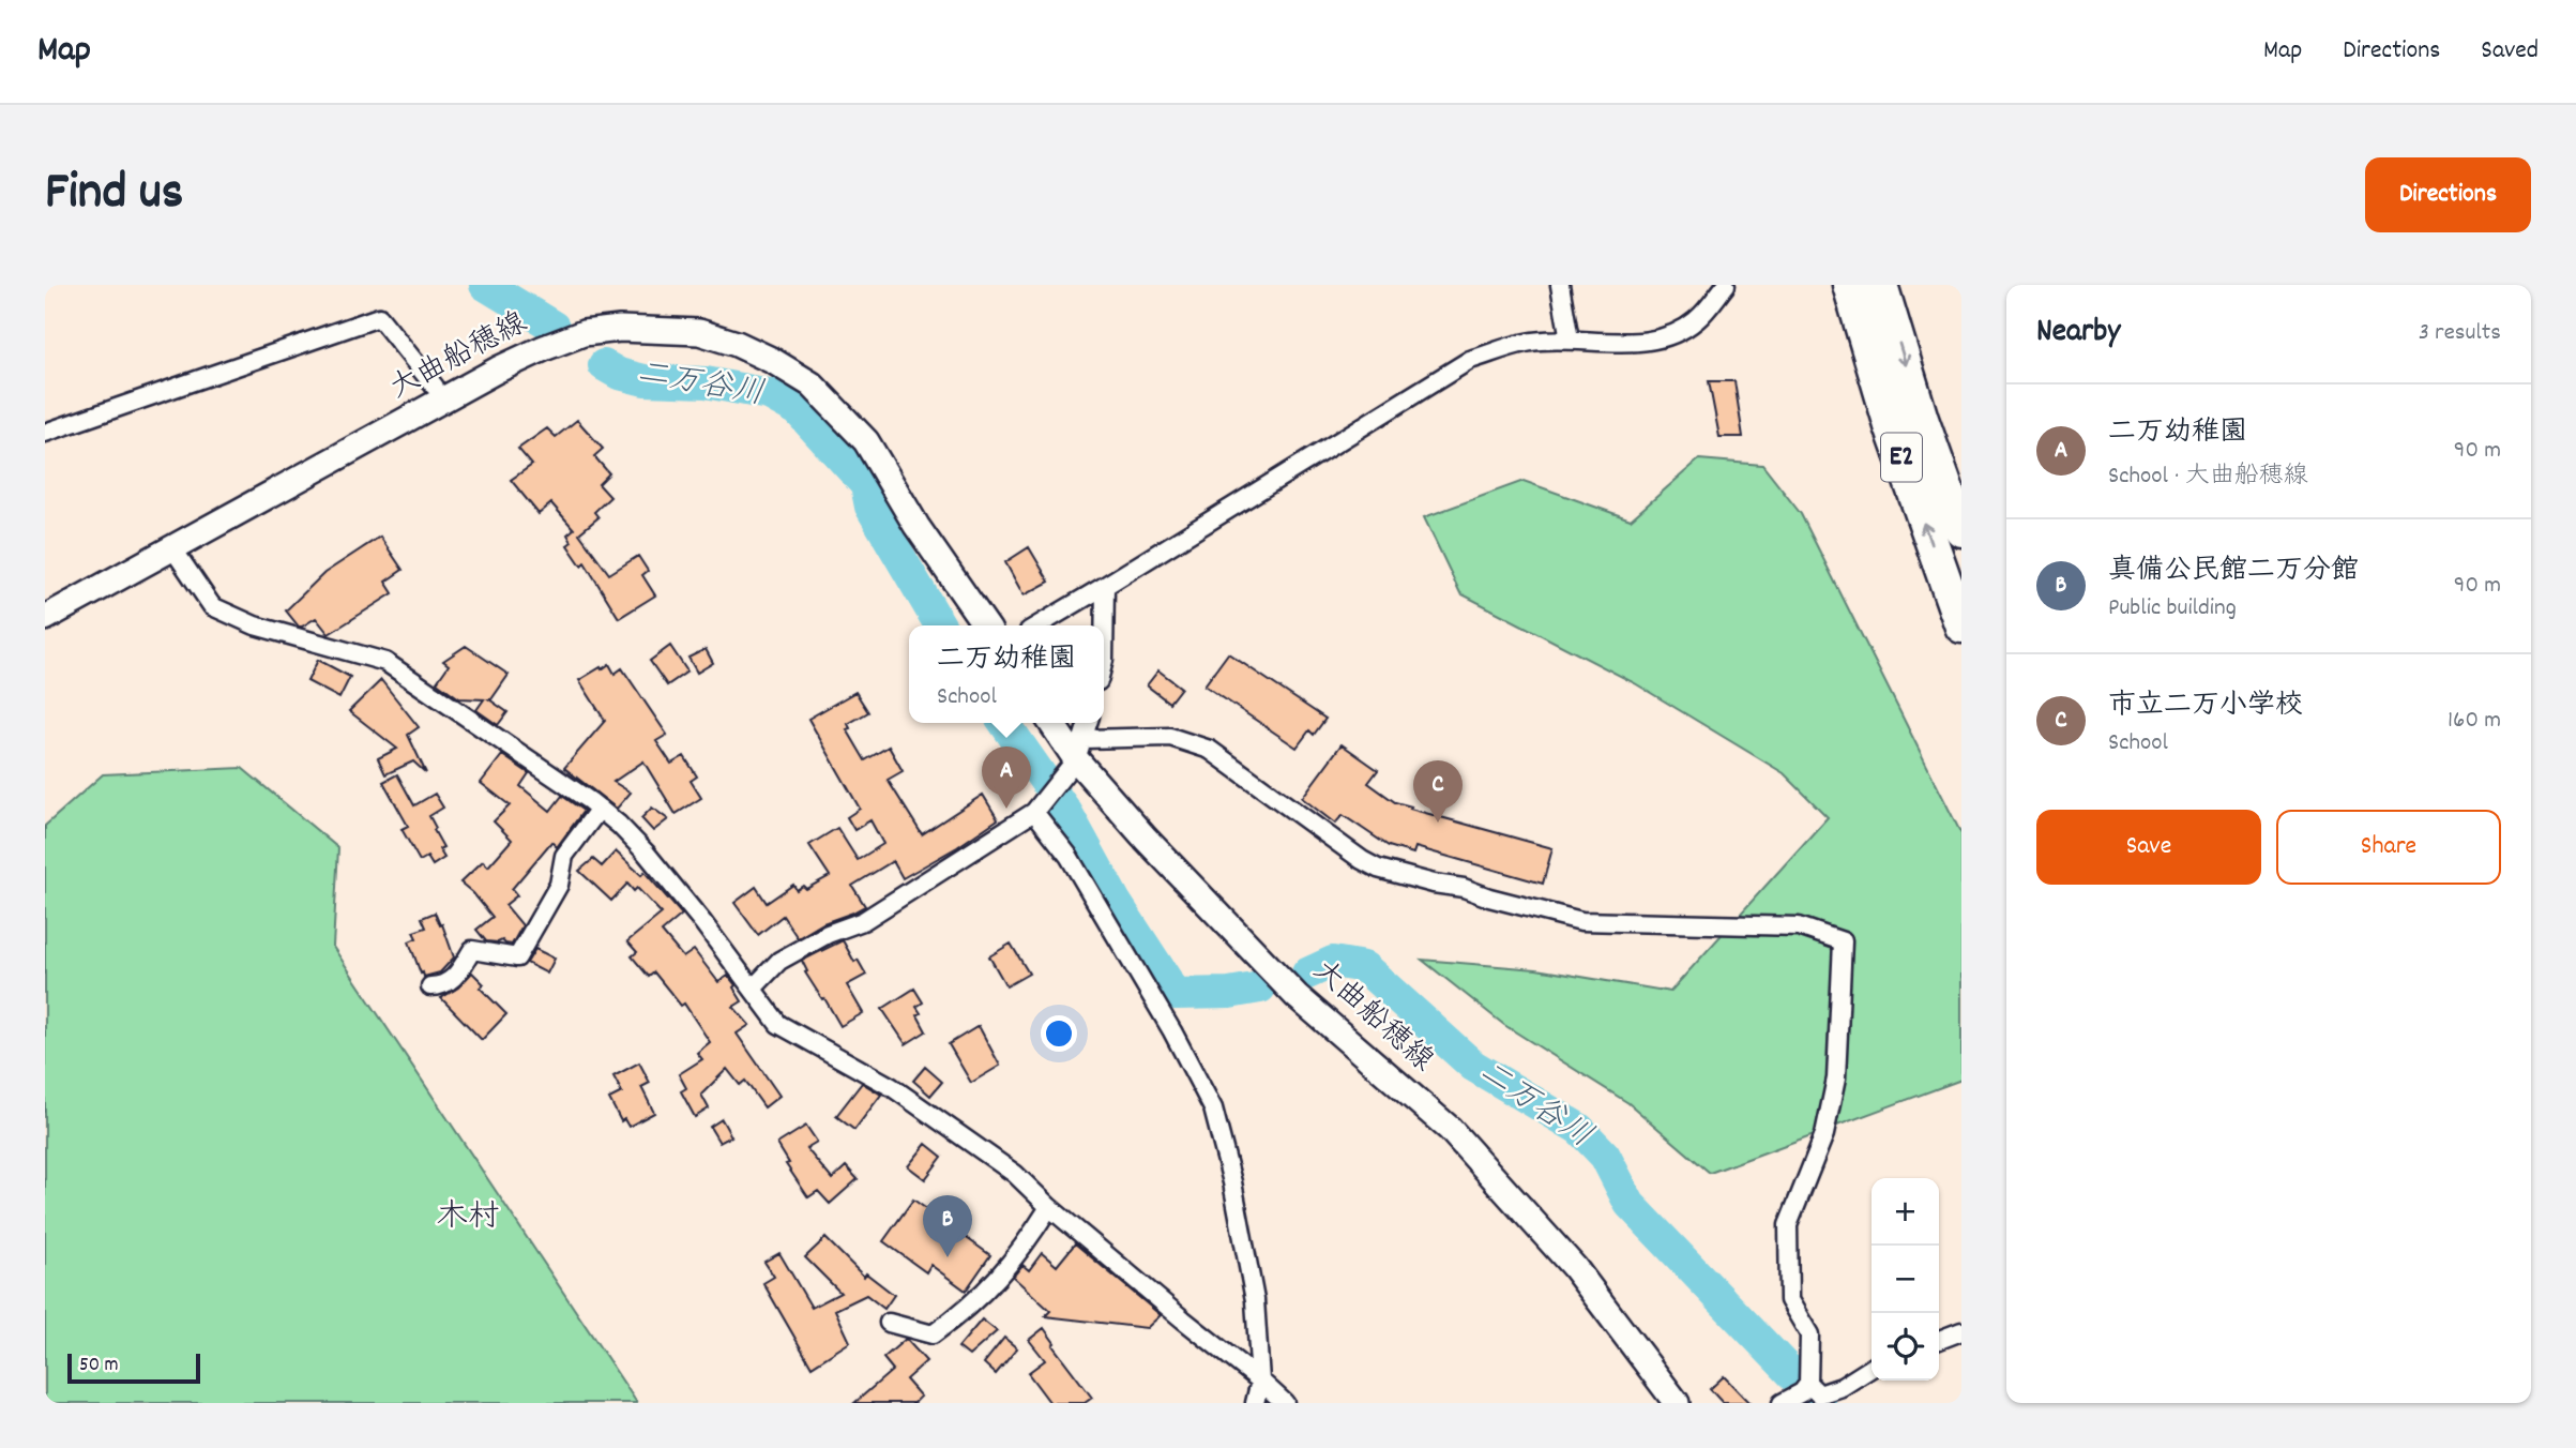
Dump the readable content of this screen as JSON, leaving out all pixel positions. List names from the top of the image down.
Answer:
{
  "streets": {
    "highway": ["E2"],
    "main road": ["大曲船穂線"]
  },
  "districts": ["木村"],
  "water": ["二万谷川"],
  "scale_bar": "50 m",
  "page": {
    "header": "Map",
    "nav": ["Map", "Directions", "Saved"],
    "title": "Find us",
    "buttons": [
      "Directions",
      ["Save", "Share"]
    ],
    "heading": ["Nearby", "3 results"],
    "list": [
      {
        "mark": "A",
        "name": "二万幼稚園",
        "note": "School · 大曲船穂線",
        "value": "90 m"
      },
      {
        "mark": "B",
        "name": "真備公民館二万分館",
        "note": "Public building",
        "value": "90 m"
      },
      {
        "mark": "C",
        "name": "市立二万小学校",
        "note": "School",
        "value": "160 m"
      }
    ],
    "popup": ["二万幼稚園", "School"],
    "pins": ["A", "C", "B"],
    "map_buttons": ["+", "−"],
    "scale": "50 m"
  }
}
